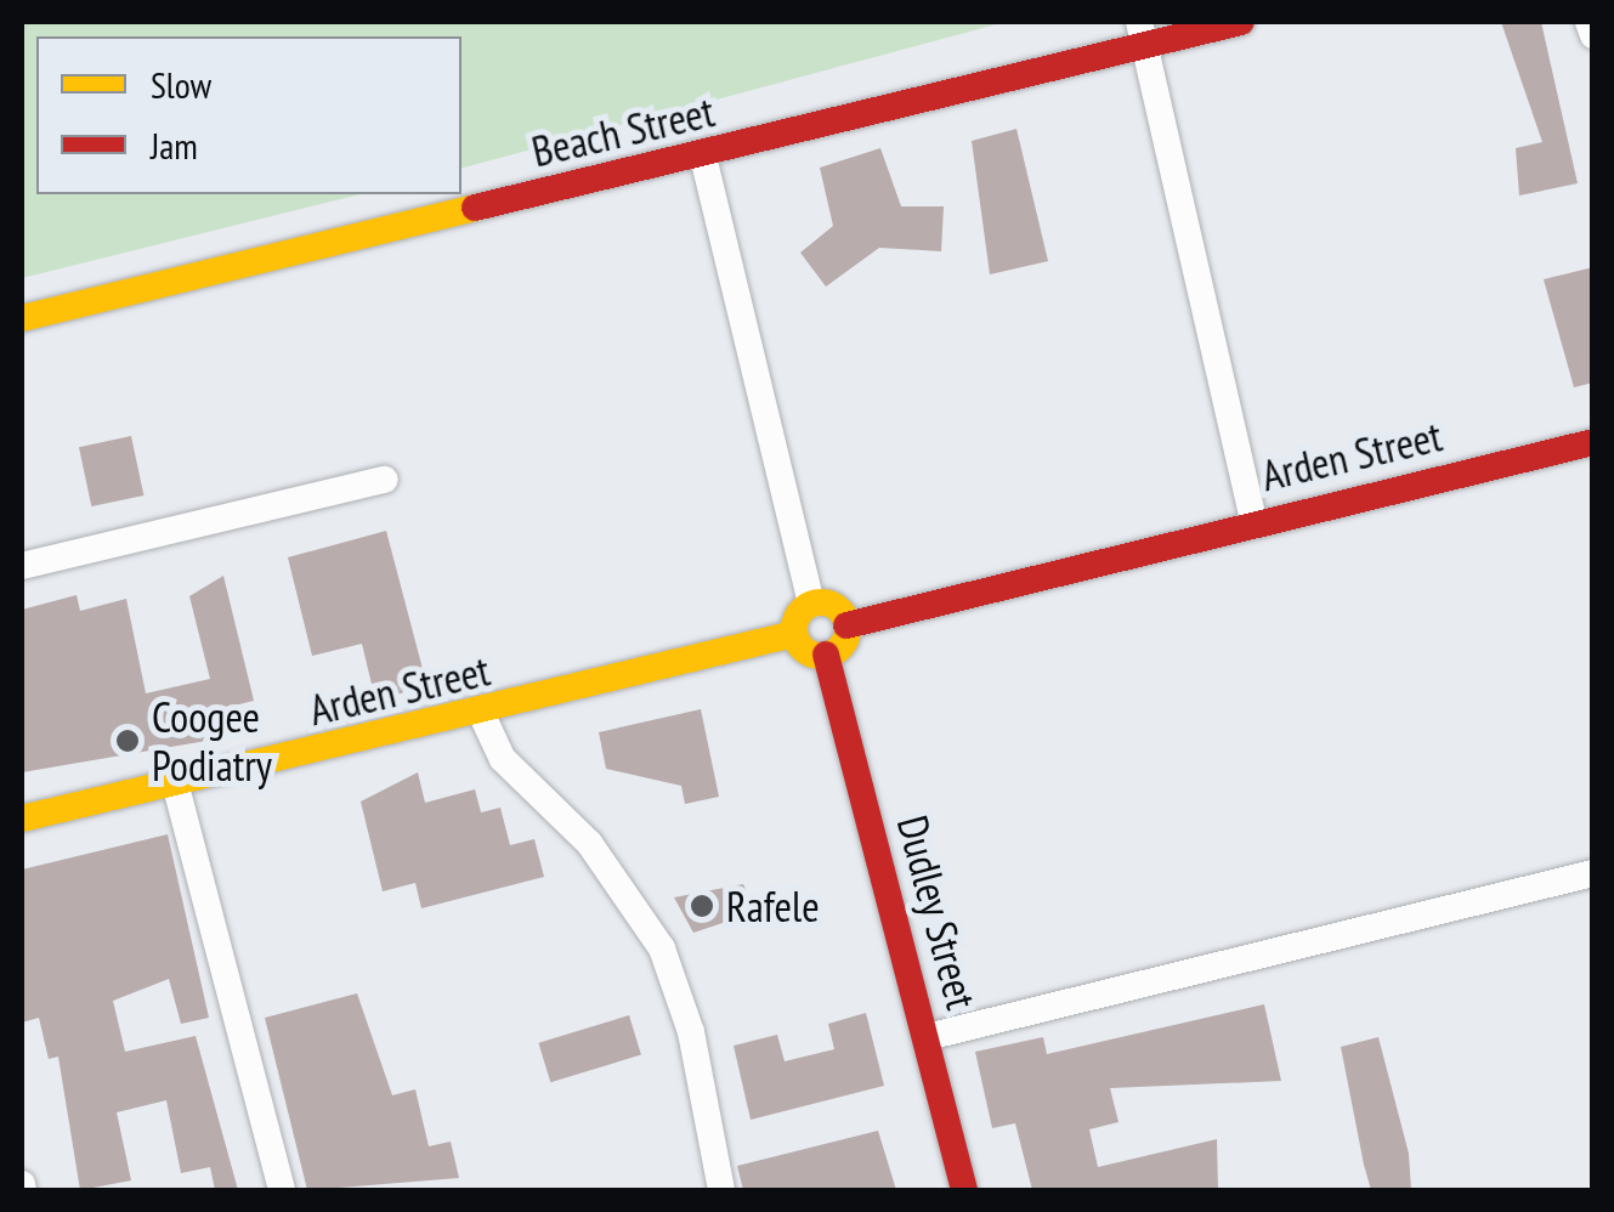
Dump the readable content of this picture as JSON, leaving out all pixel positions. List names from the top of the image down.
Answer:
{
  "streets": {
    "street": ["Beach Street", "Arden Street", "Dudley Street"]
  },
  "places": ["Coogee Podiatry", "Rafele"],
  "legend": ["Slow", "Jam"]
}
